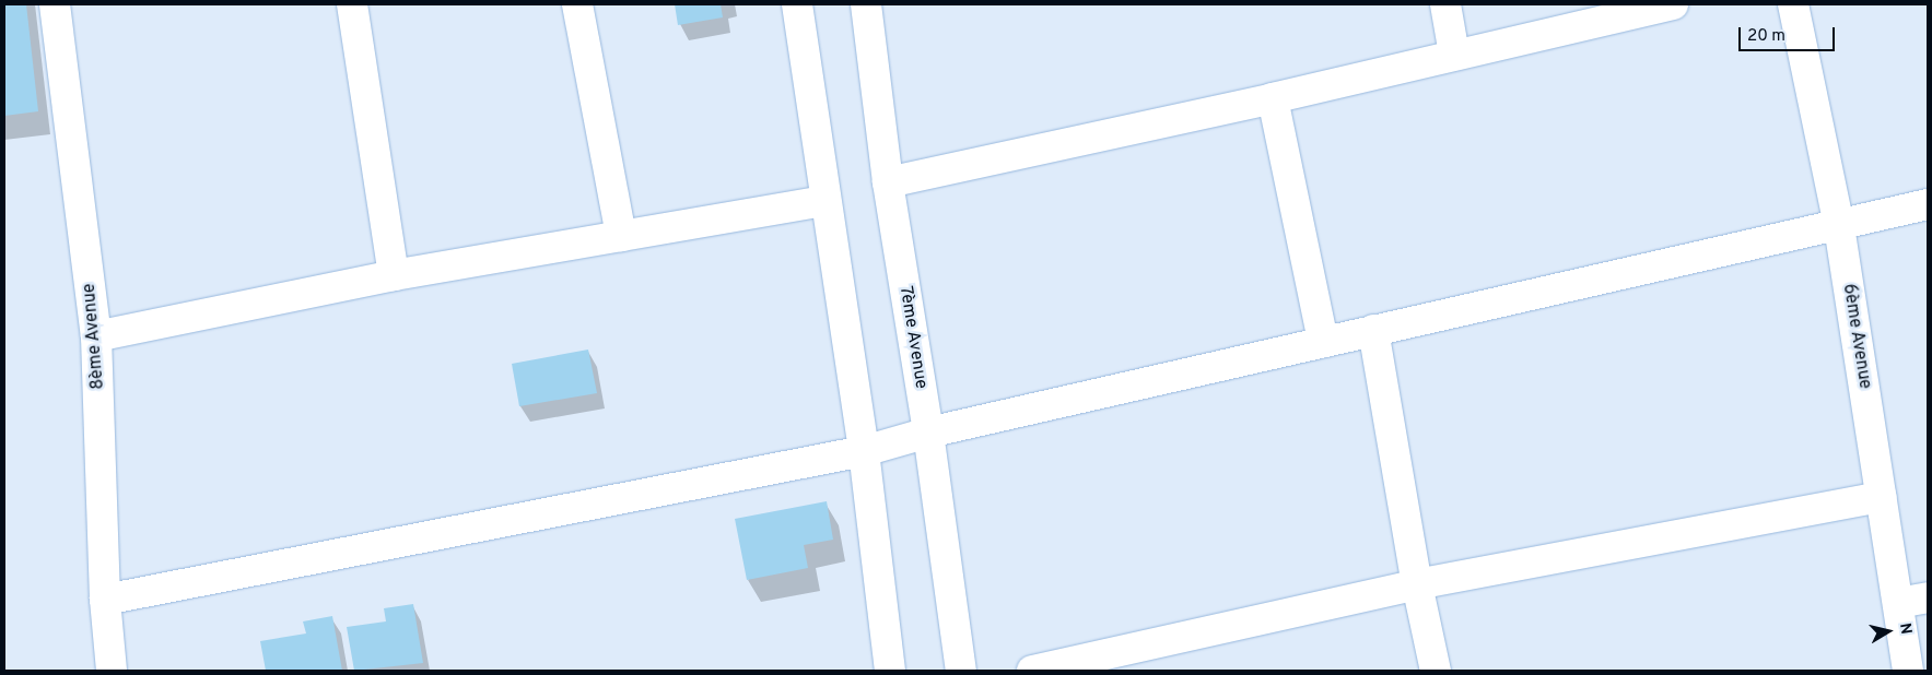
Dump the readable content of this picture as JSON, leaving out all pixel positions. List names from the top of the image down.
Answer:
{
  "streets": {
    "street": ["8ème Avenue", "6ème Avenue", "7ème Avenue"]
  },
  "scale_bar": "20 m",
  "north": "right"
}
